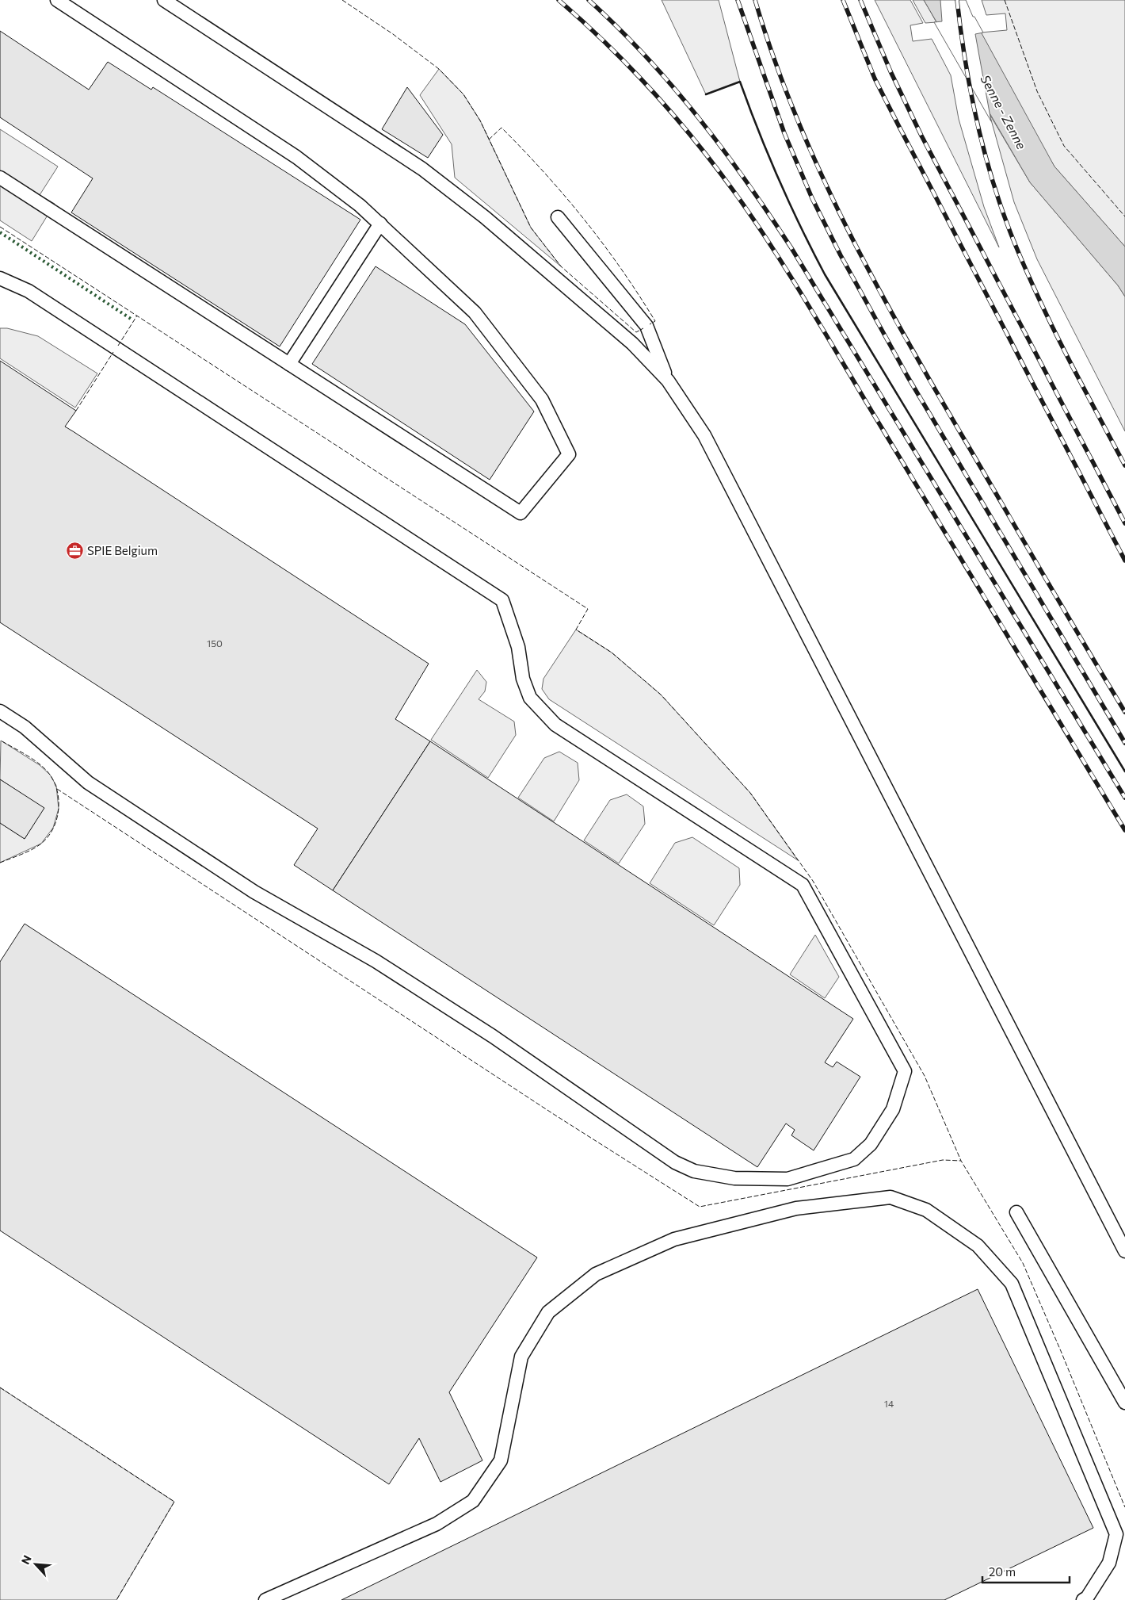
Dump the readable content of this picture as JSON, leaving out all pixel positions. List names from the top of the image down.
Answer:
{
  "water": ["Senne - Zenne"],
  "places": {
    "office": ["SPIE Belgium"]
  },
  "house_numbers": ["150", "14"],
  "scale_bar": "20 m",
  "north": "top left"
}
